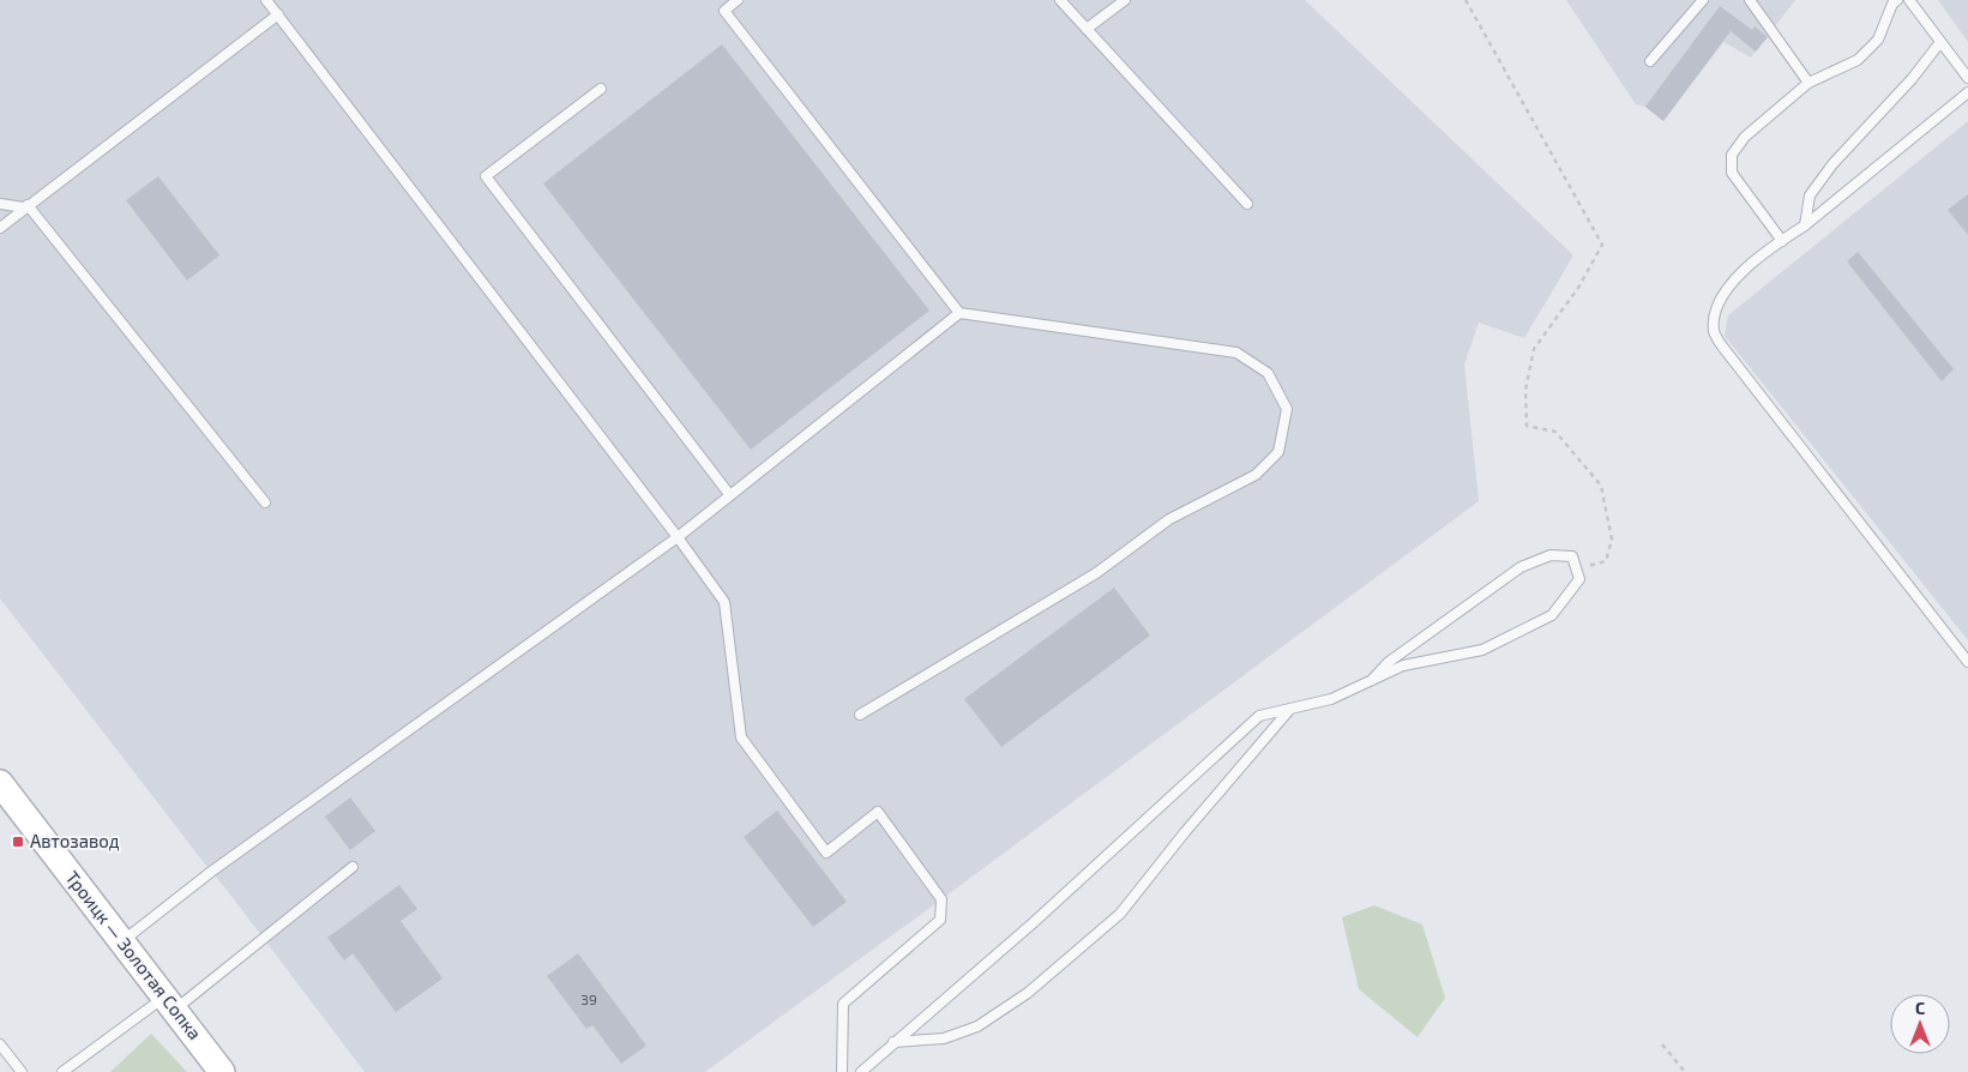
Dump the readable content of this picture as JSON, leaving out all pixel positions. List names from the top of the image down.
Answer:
{
  "streets": {
    "street": ["Троицк — Золотая Сопка"]
  },
  "places": {
    "transit": ["Автозавод"]
  },
  "house_numbers": ["39"],
  "north": "top"
}
